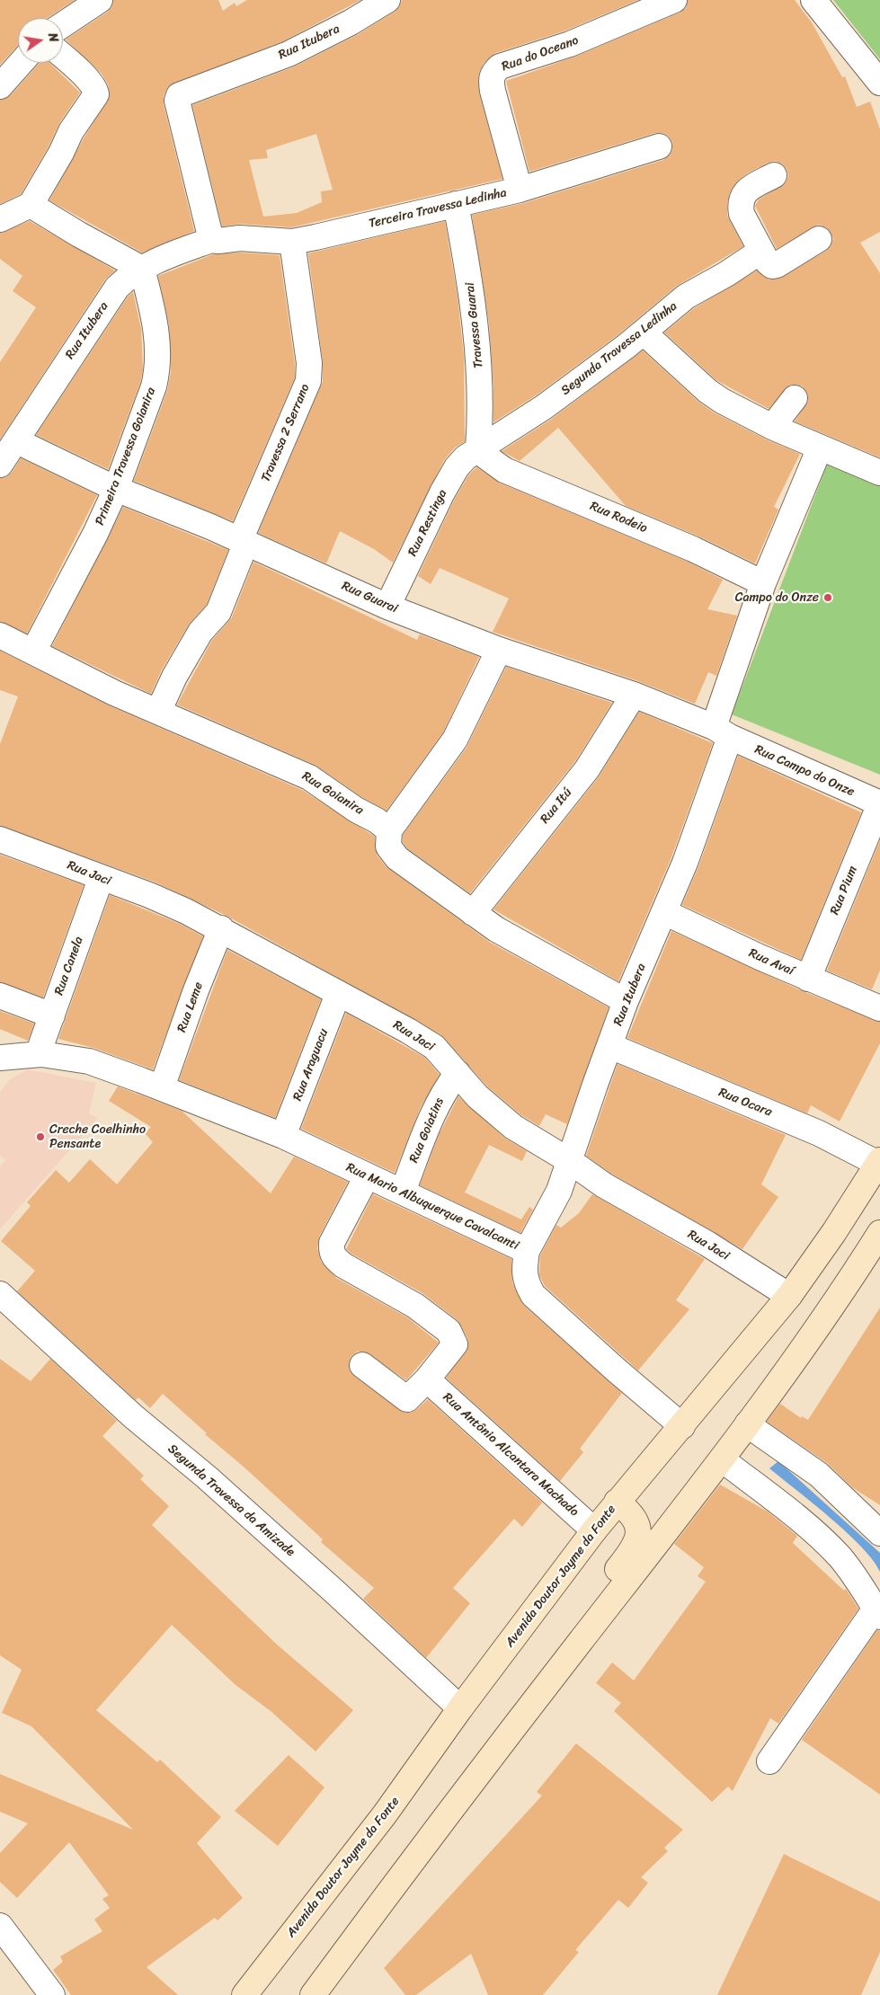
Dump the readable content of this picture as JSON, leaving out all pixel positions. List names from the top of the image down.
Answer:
{
  "streets": {
    "main road": ["Avenida Doutor Jayme da Fonte"],
    "street": [
      "Rua Itubera",
      "Rua do Oceano",
      "Terceira Travessa Ledinha",
      "Travessa Guarai",
      "Segunda Travessa Ledinha",
      "Travessa 2 Serrano",
      "Primeira Travessa Goianira",
      "Rua Rodeio",
      "Rua Restinga",
      "Rua Guarai",
      "Rua Campo do Onze",
      "Rua Goianira",
      "Rua Itú",
      "Rua Jaci",
      "Rua Pium",
      "Rua Avaí",
      "Rua Canela",
      "Rua Leme",
      "Rua Araguacu",
      "Rua Ocara",
      "Rua Goiatins",
      "Rua Mario Albuquerque Cavalcanti",
      "Rua Antônio Alcantara Machado",
      "Segunda Travessa da Amizade"
    ]
  },
  "crossings": [
    ["Rua Itubera", "Terceira Travessa Ledinha"],
    ["Rua Itubera", "Primeira Travessa Goianira"],
    ["Rua Itubera", "Rua Rodeio"],
    ["Rua Itubera", "Rua Guarai"],
    ["Rua Itubera", "Rua Campo do Onze"],
    ["Rua Itubera", "Rua Jaci"],
    ["Rua Itubera", "Rua Avaí"],
    ["Rua Itubera", "Rua Ocara"],
    ["Rua Itubera", "Rua Mario Albuquerque Cavalcanti"],
    ["Rua do Oceano", "Terceira Travessa Ledinha"],
    ["Terceira Travessa Ledinha", "Travessa Guarai"],
    ["Terceira Travessa Ledinha", "Travessa 2 Serrano"],
    ["Travessa Guarai", "Segunda Travessa Ledinha"],
    ["Travessa Guarai", "Rua Rodeio"],
    ["Travessa Guarai", "Rua Restinga"],
    ["Segunda Travessa Ledinha", "Rua Rodeio"],
    ["Segunda Travessa Ledinha", "Rua Restinga"],
    ["Travessa 2 Serrano", "Rua Guarai"],
    ["Travessa 2 Serrano", "Rua Goianira"],
    ["Primeira Travessa Goianira", "Rua Guarai"],
    ["Primeira Travessa Goianira", "Rua Goianira"],
    ["Rua Rodeio", "Rua Restinga"],
    ["Rua Restinga", "Rua Guarai"],
    ["Rua Guarai", "Rua Campo do Onze"],
    ["Rua Guarai", "Rua Itú"],
    ["Rua Campo do Onze", "Rua Pium"],
    ["Rua Jaci", "Rua Canela"],
    ["Rua Jaci", "Rua Leme"],
    ["Rua Jaci", "Rua Araguacu"],
    ["Rua Jaci", "Rua Goiatins"],
    ["Rua Jaci", "Avenida Doutor Jayme da Fonte"],
    ["Rua Pium", "Rua Avaí"],
    ["Rua Canela", "Rua Mario Albuquerque Cavalcanti"],
    ["Rua Leme", "Rua Mario Albuquerque Cavalcanti"],
    ["Rua Araguacu", "Rua Mario Albuquerque Cavalcanti"],
    ["Rua Ocara", "Avenida Doutor Jayme da Fonte"],
    ["Rua Goiatins", "Rua Mario Albuquerque Cavalcanti"],
    ["Rua Mario Albuquerque Cavalcanti", "Avenida Doutor Jayme da Fonte"],
    ["Rua Antônio Alcantara Machado", "Avenida Doutor Jayme da Fonte"],
    ["Segunda Travessa da Amizade", "Avenida Doutor Jayme da Fonte"]
  ],
  "places": ["Campo do Onze", "Creche Coelhinho Pensante"],
  "north": "right"
}
